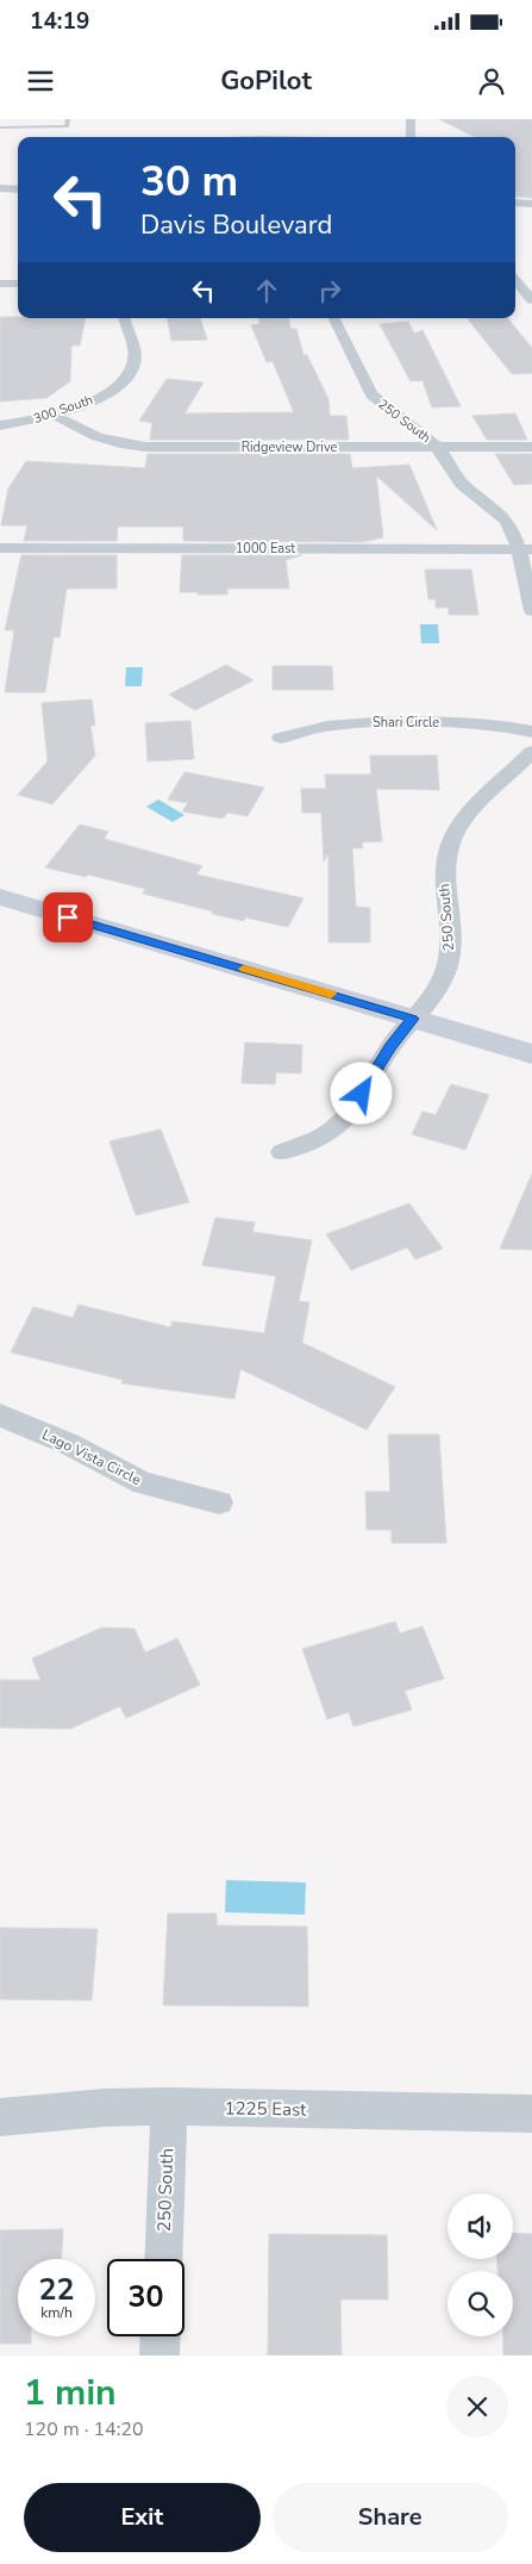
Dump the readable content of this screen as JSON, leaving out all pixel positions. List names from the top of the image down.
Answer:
{
  "streets": {
    "street": [
      "300 South",
      "250 South",
      "Ridgeview Drive",
      "1000 East",
      "Shari Circle",
      "Lago Vista Circle",
      "1225 East"
    ]
  },
  "crossings": [
    ["300 South", "Ridgeview Drive"],
    ["250 South", "Ridgeview Drive"],
    ["250 South", "1000 East"],
    ["250 South", "1225 East"]
  ],
  "page": {
    "status": "14:19",
    "header": "GoPilot",
    "turn": ["30 m", "Davis Boulevard"],
    "speed": "22 km/h",
    "limit": "30",
    "heading": ["1 min", "120 m · 14:20"],
    "buttons": ["Exit", "Share"]
  }
}
